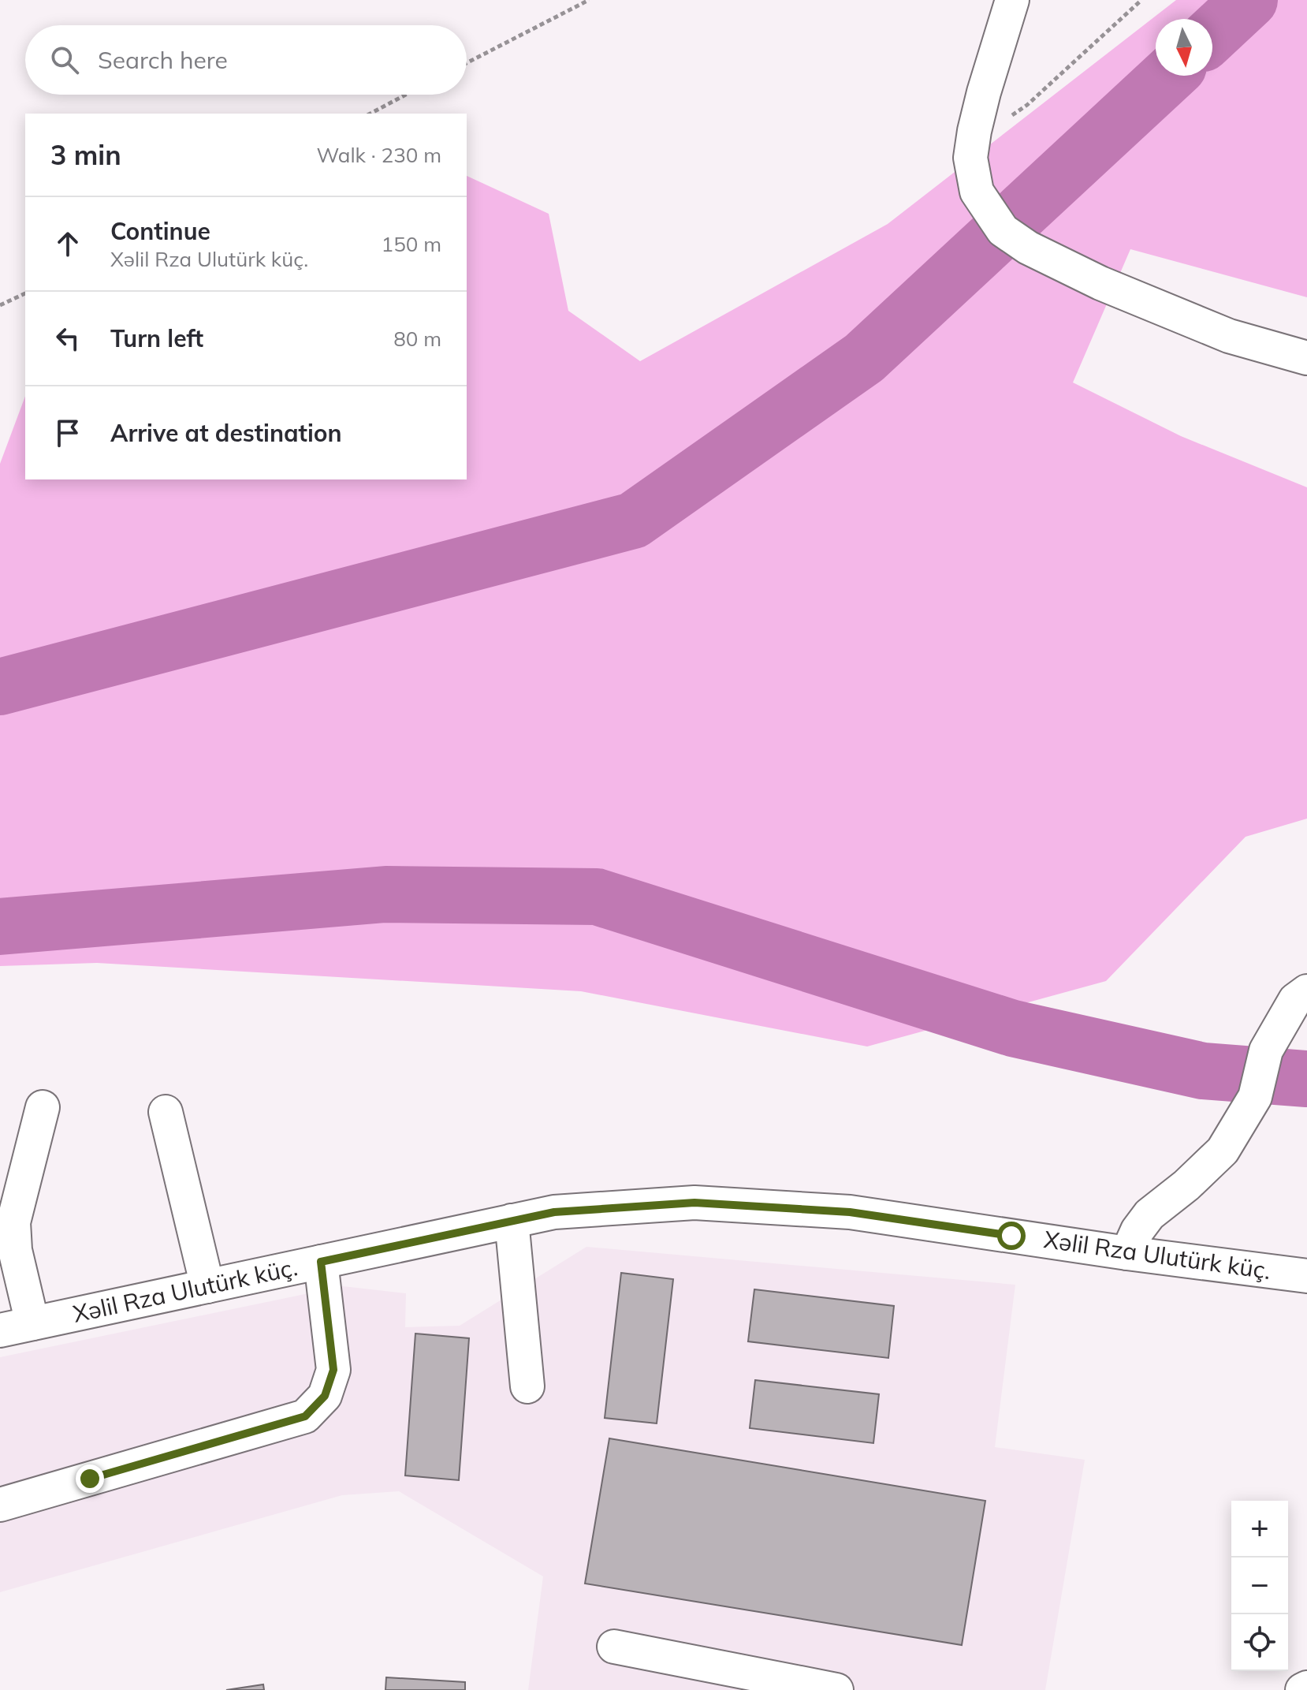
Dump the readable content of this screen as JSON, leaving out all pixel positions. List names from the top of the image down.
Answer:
{
  "streets": {
    "street": ["Xəlil Rza Ulutürk küç."]
  },
  "north": "bottom",
  "page": {
    "search": "Search here",
    "heading": ["3 min", "Walk · 230 m"],
    "list": [
      ["Continue", "Xəlil Rza Ulutürk küç.", "150 m"],
      ["Turn left", "80 m"],
      "Arrive at destination"
    ],
    "map_buttons": ["+", "−"]
  }
}
